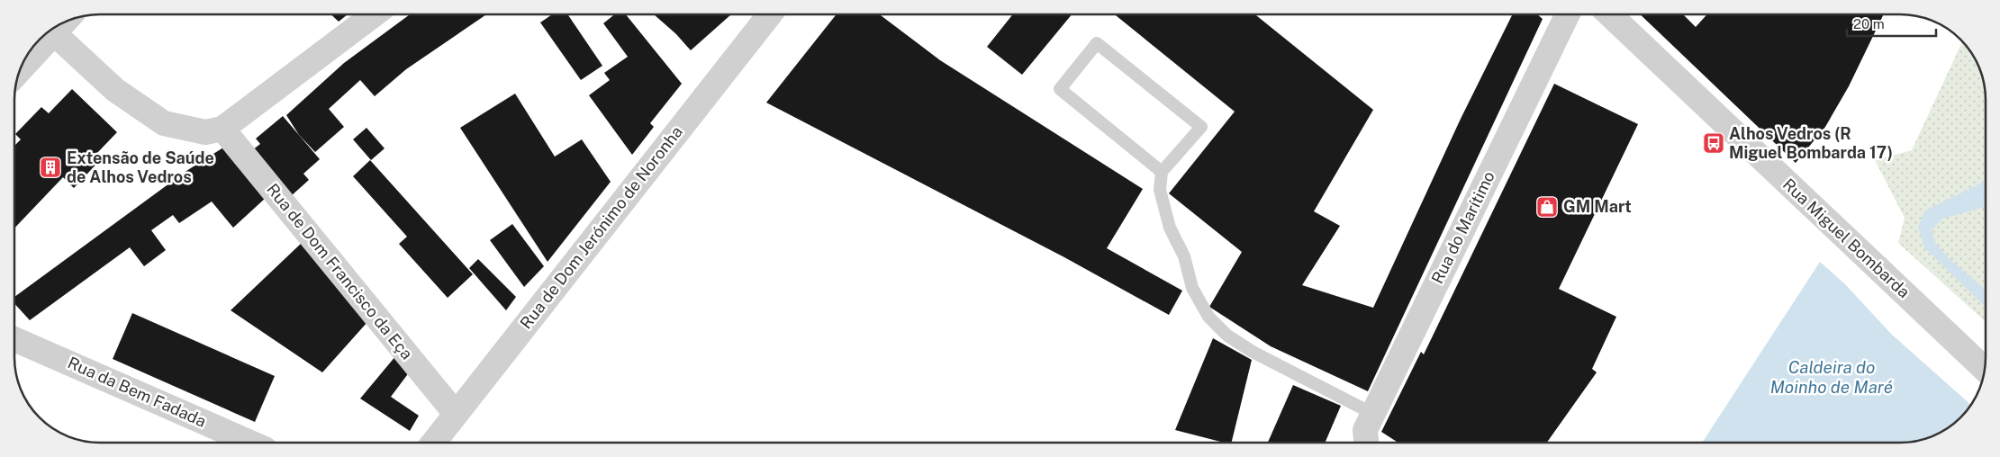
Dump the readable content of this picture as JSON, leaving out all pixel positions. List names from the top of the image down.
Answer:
{
  "streets": {
    "street": [
      "Rua de Dom Jerónimo de Noronha",
      "Rua do Marítimo",
      "Rua Miguel Bombarda",
      "Rua de Dom Francisco da Eça",
      "Rua da Bem Fadada"
    ]
  },
  "crossings": [
    ["Rua de Dom Jerónimo de Noronha", "Rua de Dom Francisco da Eça"]
  ],
  "water": ["Caldeira do Moinho de Maré"],
  "places": {
    "bus stop": ["Alhos Vedros (R Miguel Bombarda 17)"],
    "building": ["Extensão de Saúde de Alhos Vedros"],
    "shop": ["GM Mart"]
  },
  "scale_bar": "20 m"
}
